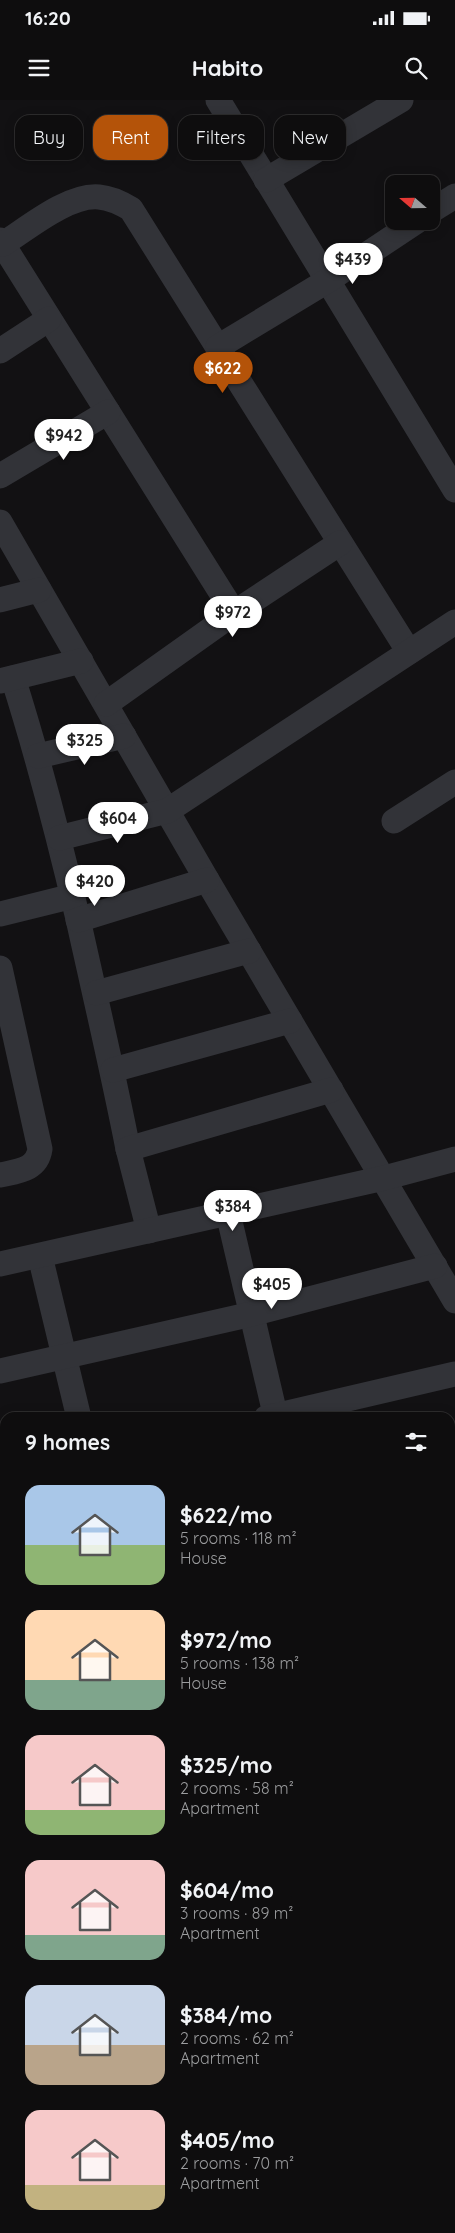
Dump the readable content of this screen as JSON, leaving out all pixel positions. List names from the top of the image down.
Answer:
{
  "north": "left",
  "page": {
    "status": "16:20",
    "header": "Habito",
    "chip": [
      "Buy",
      "Rent",
      "Filters",
      "New"
    ],
    "price": [
      "$439",
      "$622",
      "$942",
      "$972",
      "$325",
      "$604",
      "$420",
      "$384",
      "$405"
    ],
    "heading": "9 homes",
    "list": [
      {
        "name": "$622/mo",
        "note": "5 rooms · 118 m² · House"
      },
      {
        "name": "$972/mo",
        "note": "5 rooms · 138 m² · House"
      },
      {
        "name": "$325/mo",
        "note": "2 rooms · 58 m² · Apartment"
      },
      {
        "name": "$604/mo",
        "note": "3 rooms · 89 m² · Apartment"
      },
      {
        "name": "$384/mo",
        "note": "2 rooms · 62 m² · Apartment"
      },
      {
        "name": "$405/mo",
        "note": "2 rooms · 70 m² · Apartment"
      }
    ]
  }
}
